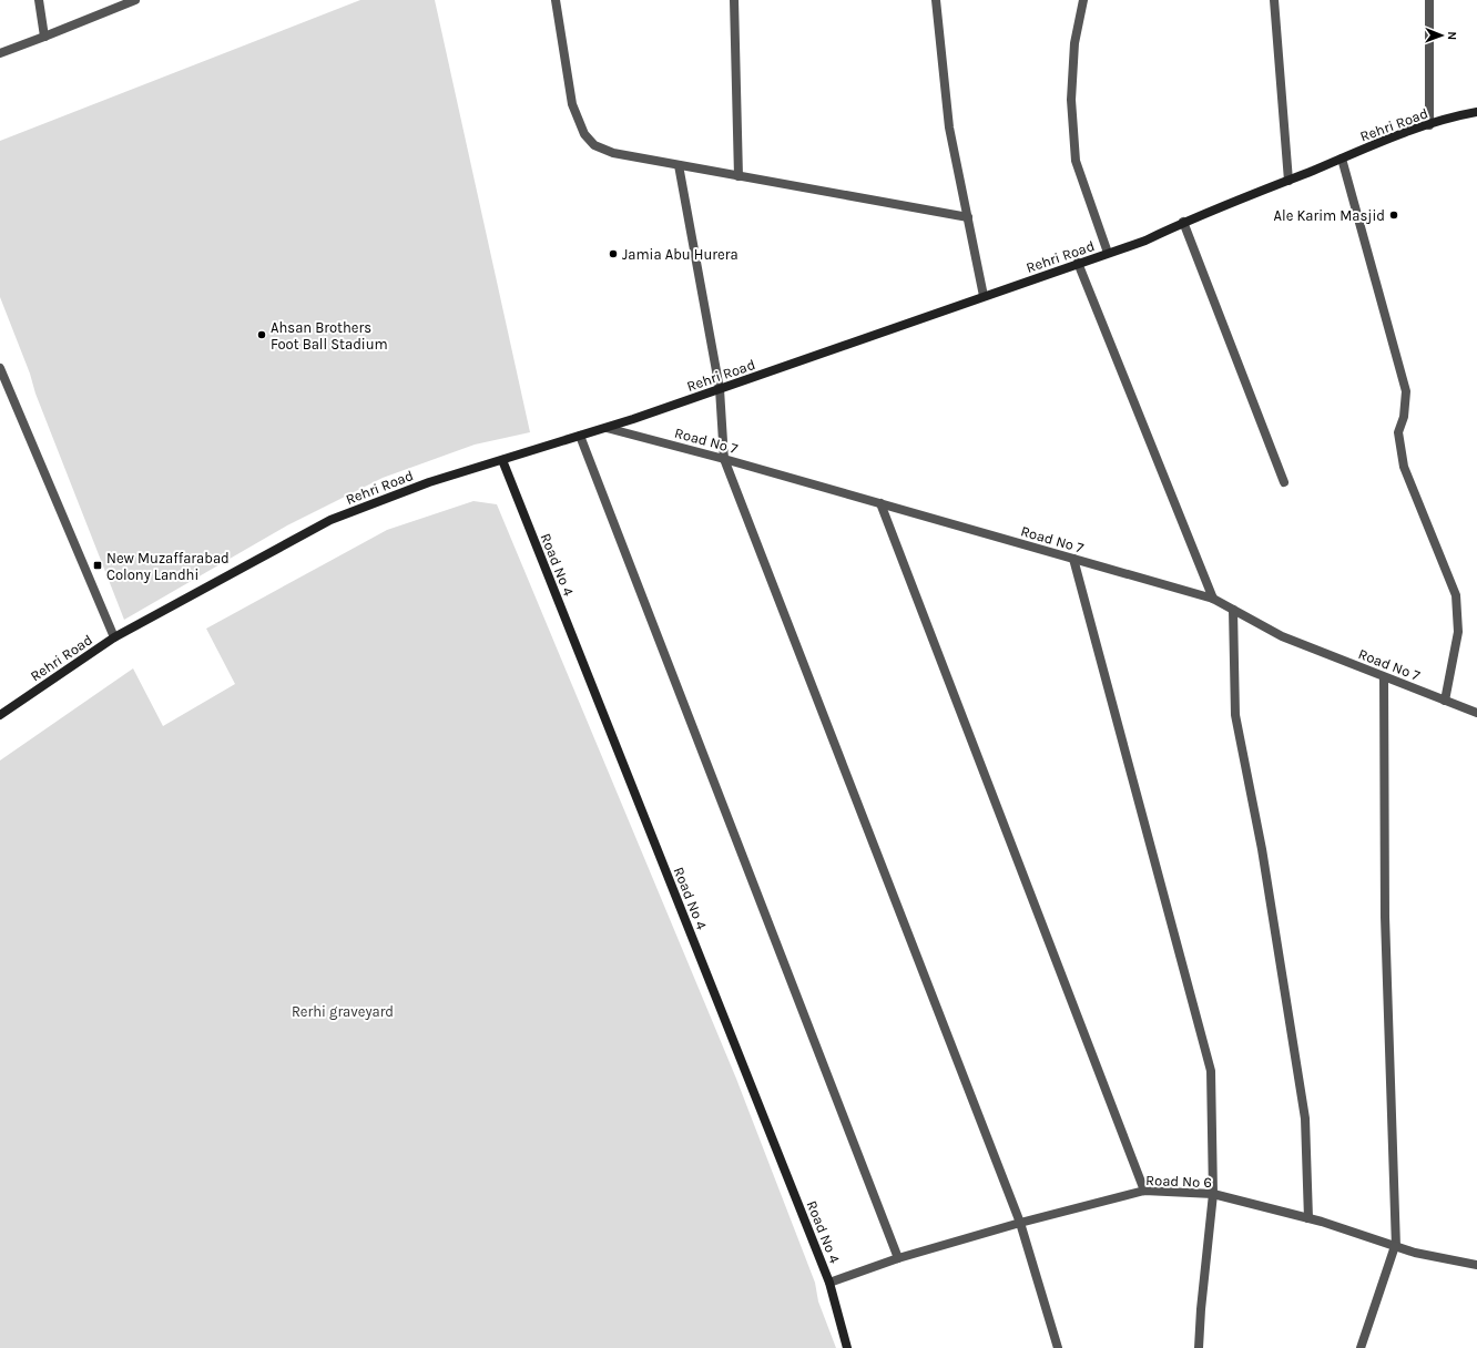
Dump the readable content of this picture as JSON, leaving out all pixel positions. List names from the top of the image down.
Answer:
{
  "streets": {
    "street": [
      "Rehri Road",
      "Road No 7",
      "Road No 4",
      "Road No 6"
    ]
  },
  "crossings": [
    ["Rehri Road", "Road No 7"],
    ["Rehri Road", "Road No 4"],
    ["Road No 4", "Road No 6"]
  ],
  "parks": ["Rerhi graveyard"],
  "places": {
    "other": ["Ale Karim Masjid", "Jamia Abu Hurera", "Ahsan Brothers Foot Ball Stadium"],
    "transit": ["New Muzaffarabad Colony Landhi"]
  },
  "north": "right"
}
